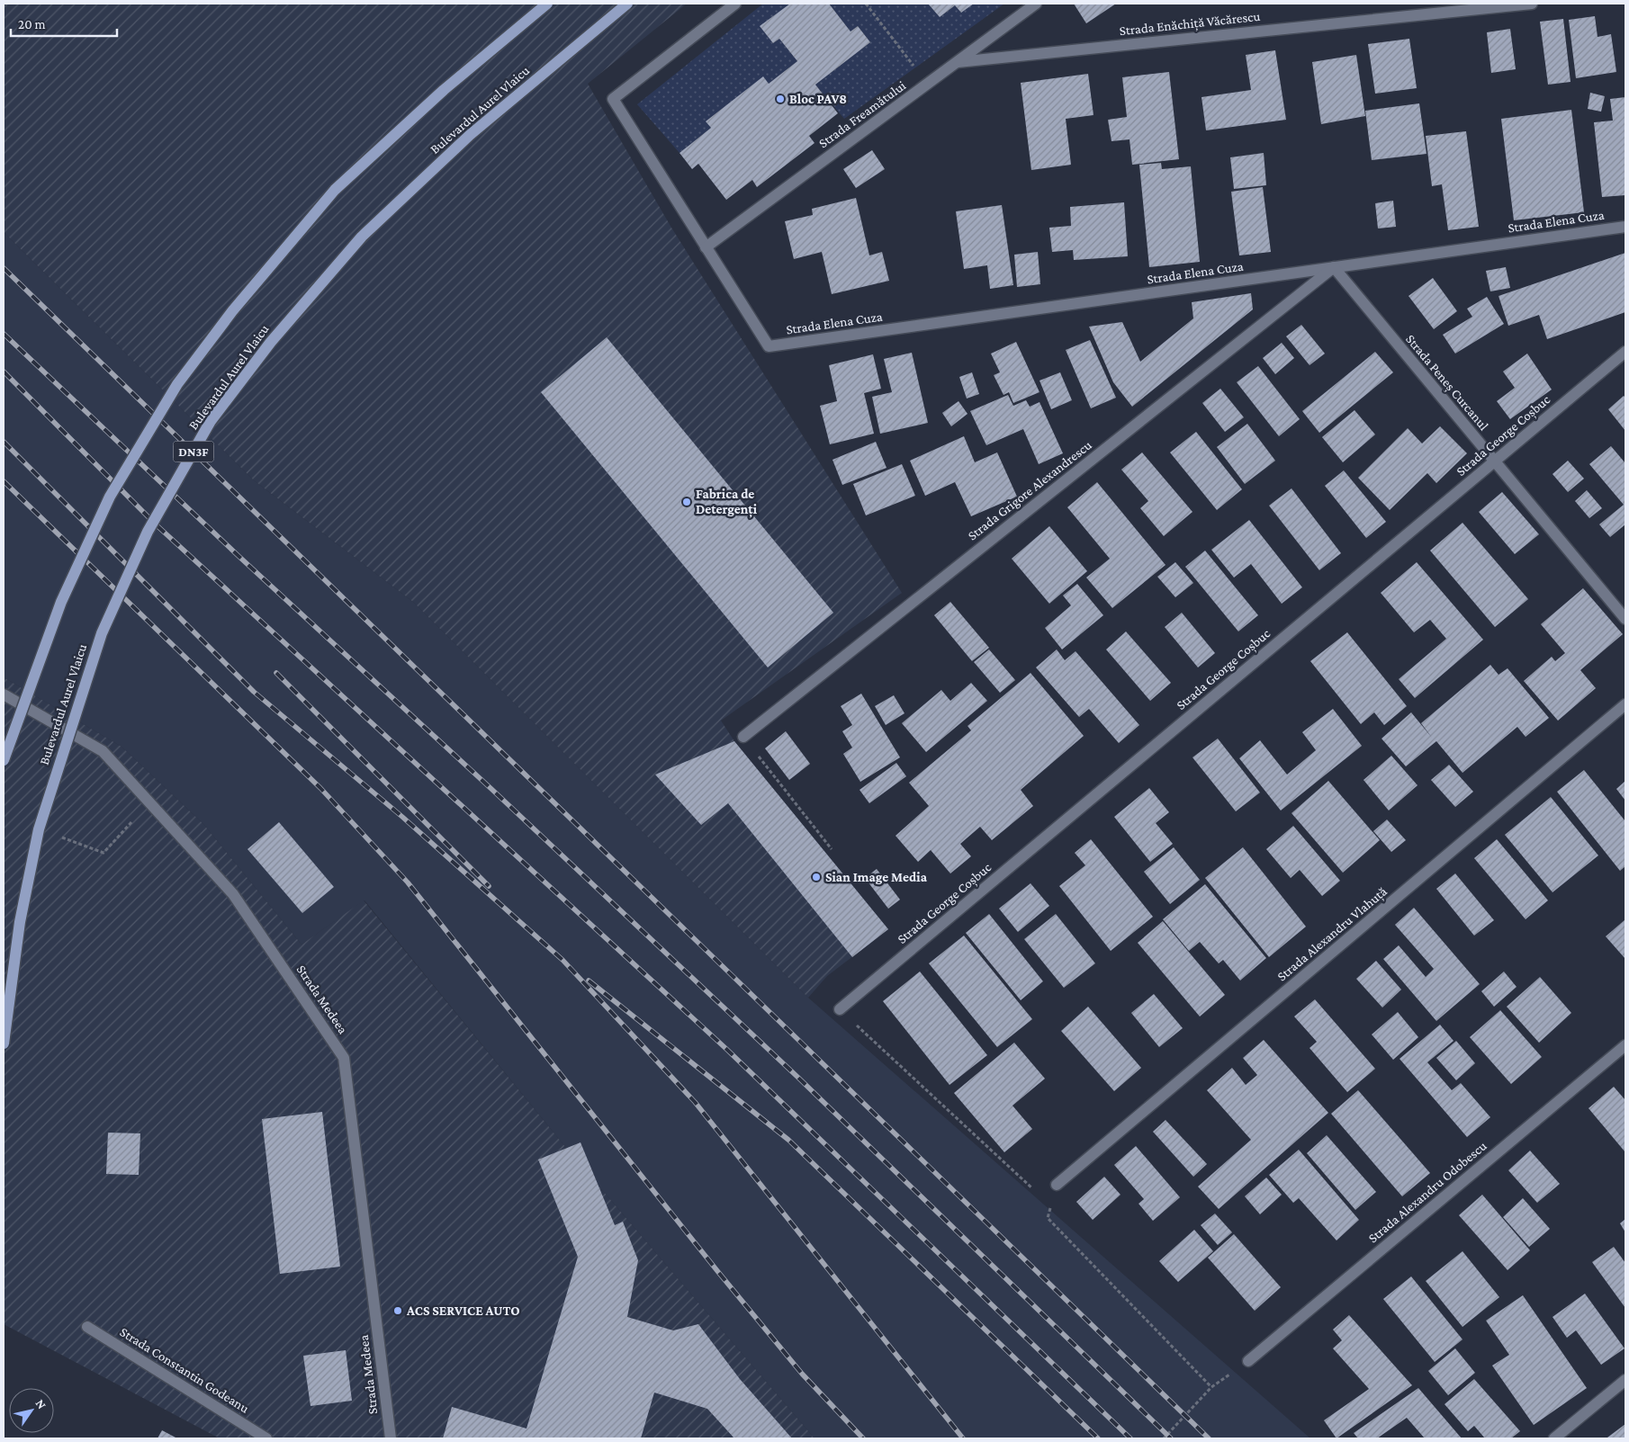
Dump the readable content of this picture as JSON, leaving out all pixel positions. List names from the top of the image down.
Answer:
{
  "streets": {
    "main road": ["Bulevardul Aurel Vlaicu", "DN3F"],
    "street": [
      "Strada Enăchiță Văcărescu",
      "Strada Freamătului",
      "Strada Elena Cuza",
      "Strada Peneș Curcanul",
      "Strada George Coșbuc",
      "Strada Grigore Alexandrescu",
      "Strada Alexandru Vlahuță",
      "Strada Medeea",
      "Strada Alexandru Odobescu",
      "Strada Constantin Godeanu"
    ]
  },
  "crossings": [
    ["Strada Enăchiță Văcărescu", "Strada Freamătului"],
    ["Strada Freamătului", "Strada Elena Cuza"],
    ["Strada Elena Cuza", "Strada Peneș Curcanul"],
    ["Strada Elena Cuza", "Strada Grigore Alexandrescu"],
    ["Strada Peneș Curcanul", "Strada George Coșbuc"],
    ["Strada Peneș Curcanul", "Strada Grigore Alexandrescu"]
  ],
  "places": [
    "Bloc PAV8",
    "Fabrica de Detergenți",
    "Sian Image Media",
    "ACS SERVICE AUTO"
  ],
  "scale_bar": "20 m",
  "north": "top right"
}
